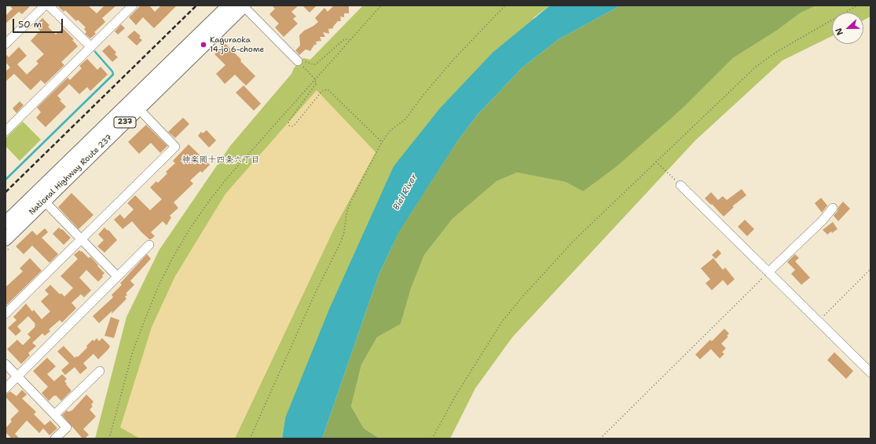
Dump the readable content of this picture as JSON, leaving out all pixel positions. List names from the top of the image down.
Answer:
{
  "streets": {
    "highway": ["237", "National Highway Route 237"]
  },
  "districts": ["神楽岡十四条六丁目"],
  "water": ["Biei River"],
  "places": ["Kaguraoka 14-jo 6-chome"],
  "scale_bar": "50 m",
  "north": "left"
}
